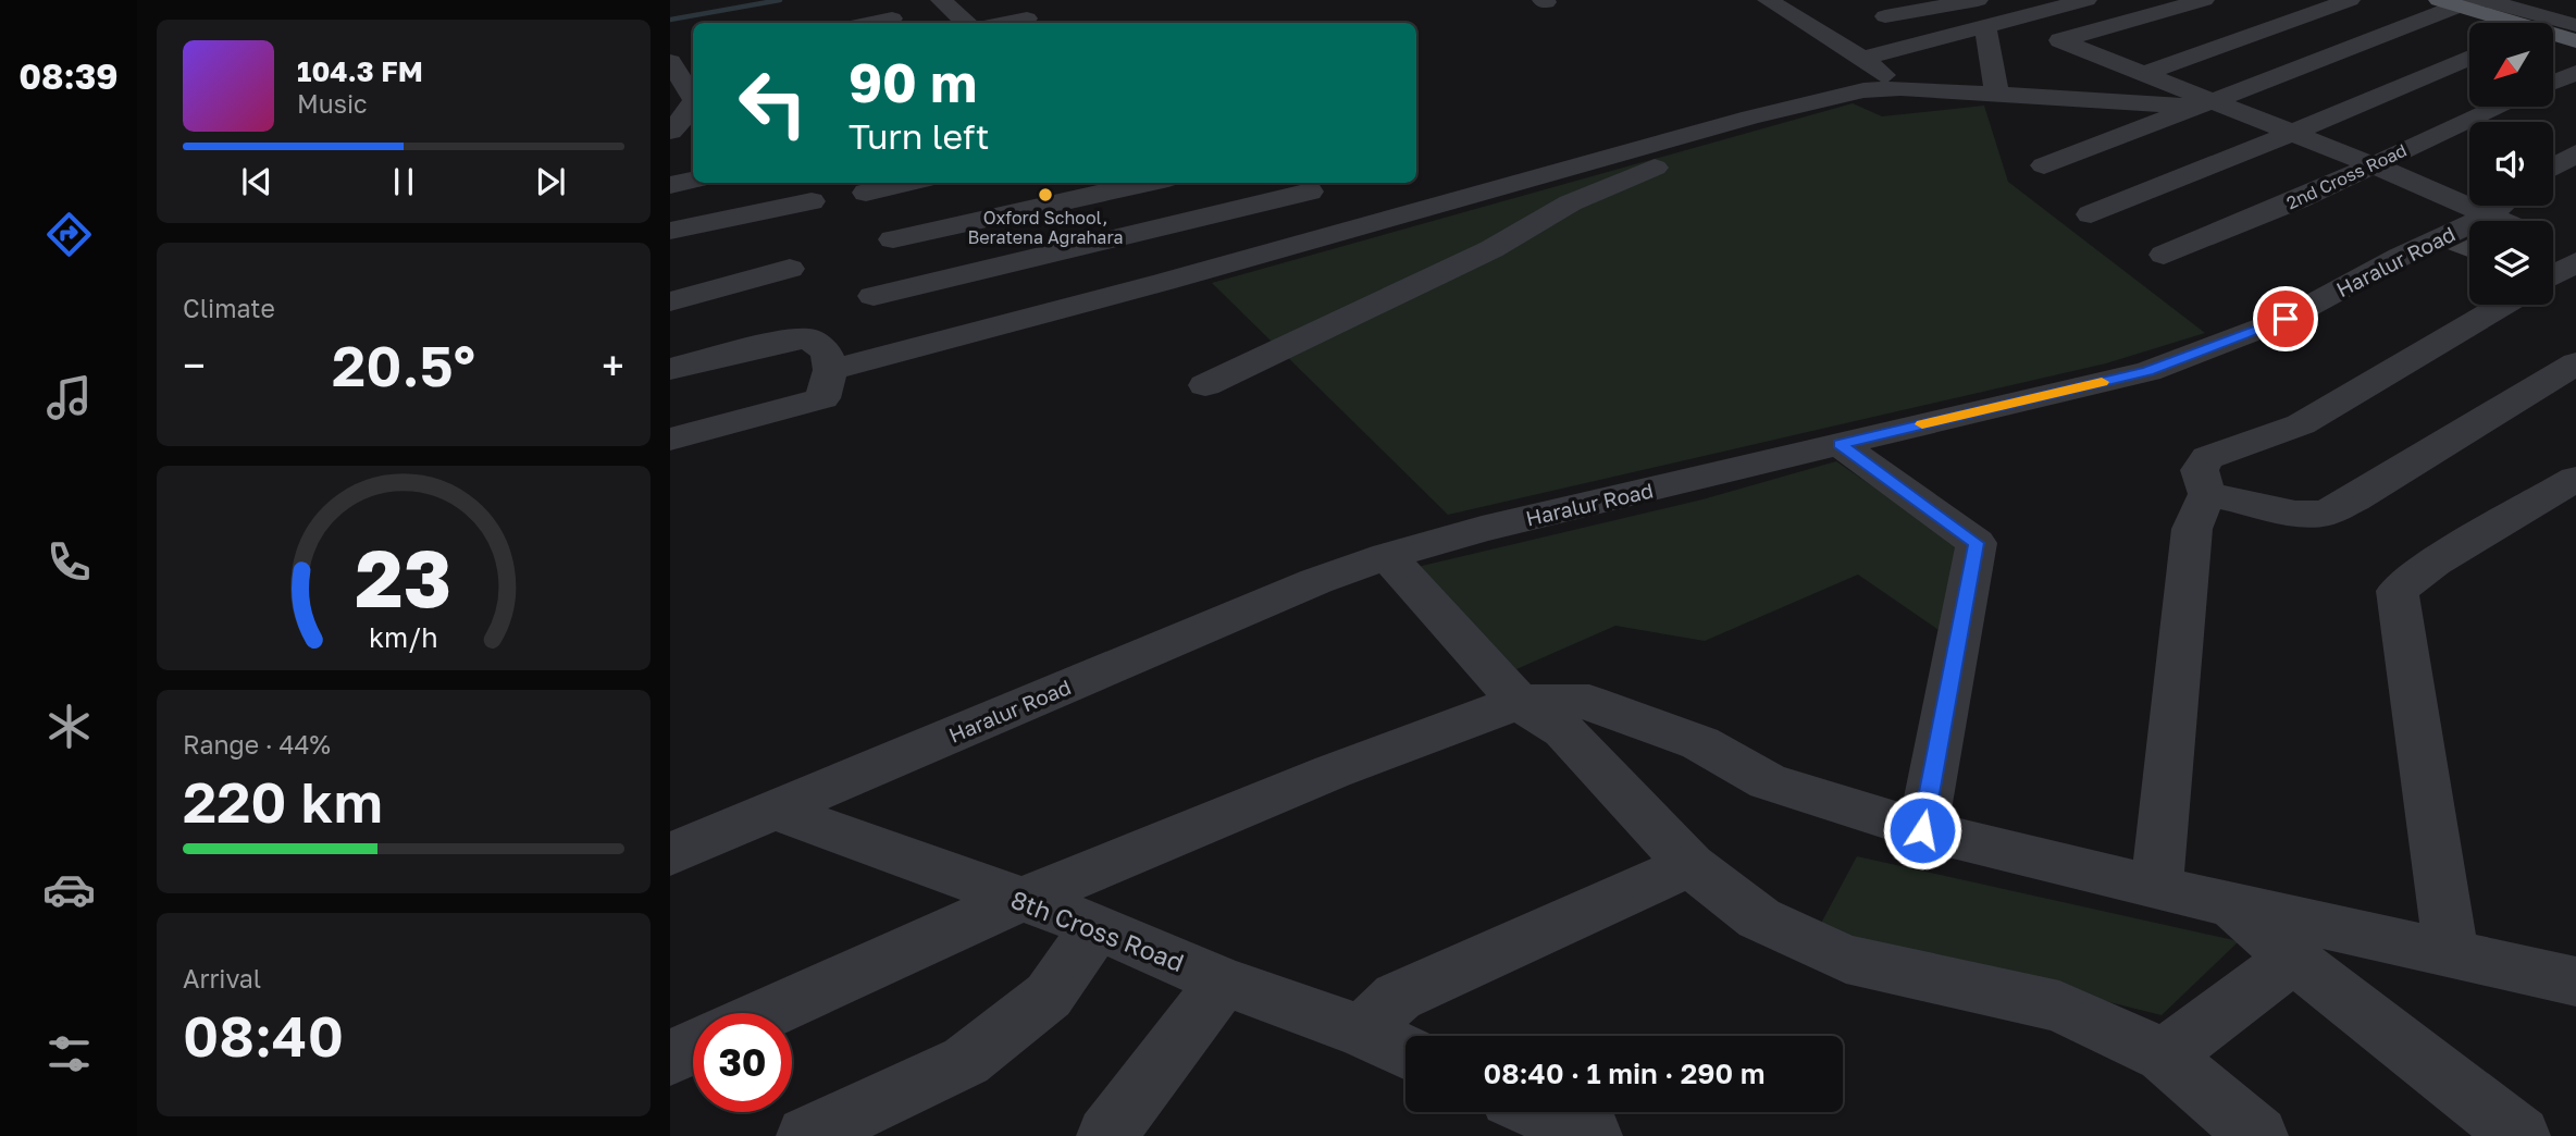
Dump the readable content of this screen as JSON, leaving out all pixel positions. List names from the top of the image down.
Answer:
{
  "streets": {
    "street": ["2nd Cross Road", "Haralur Road", "8th Cross Road"]
  },
  "crossings": [
    ["Haralur Road", "8th Cross Road"]
  ],
  "places": ["Oxford School, Beratena Agrahara"],
  "north": "bottom left",
  "page": {
    "tabs": "08:39",
    "turn": ["90 m", "Turn left"],
    "song": ["104.3 FM", "Music"],
    "tile": [
      "Climate",
      ["Range · 44%", "220 km"],
      ["Arrival", "08:40"]
    ],
    "heat": ["−", "20.5°", "+"],
    "limit": "30",
    "trip": "08:40 · 1 min · 290 m",
    "gauge": ["23", "km/h"]
  }
}
